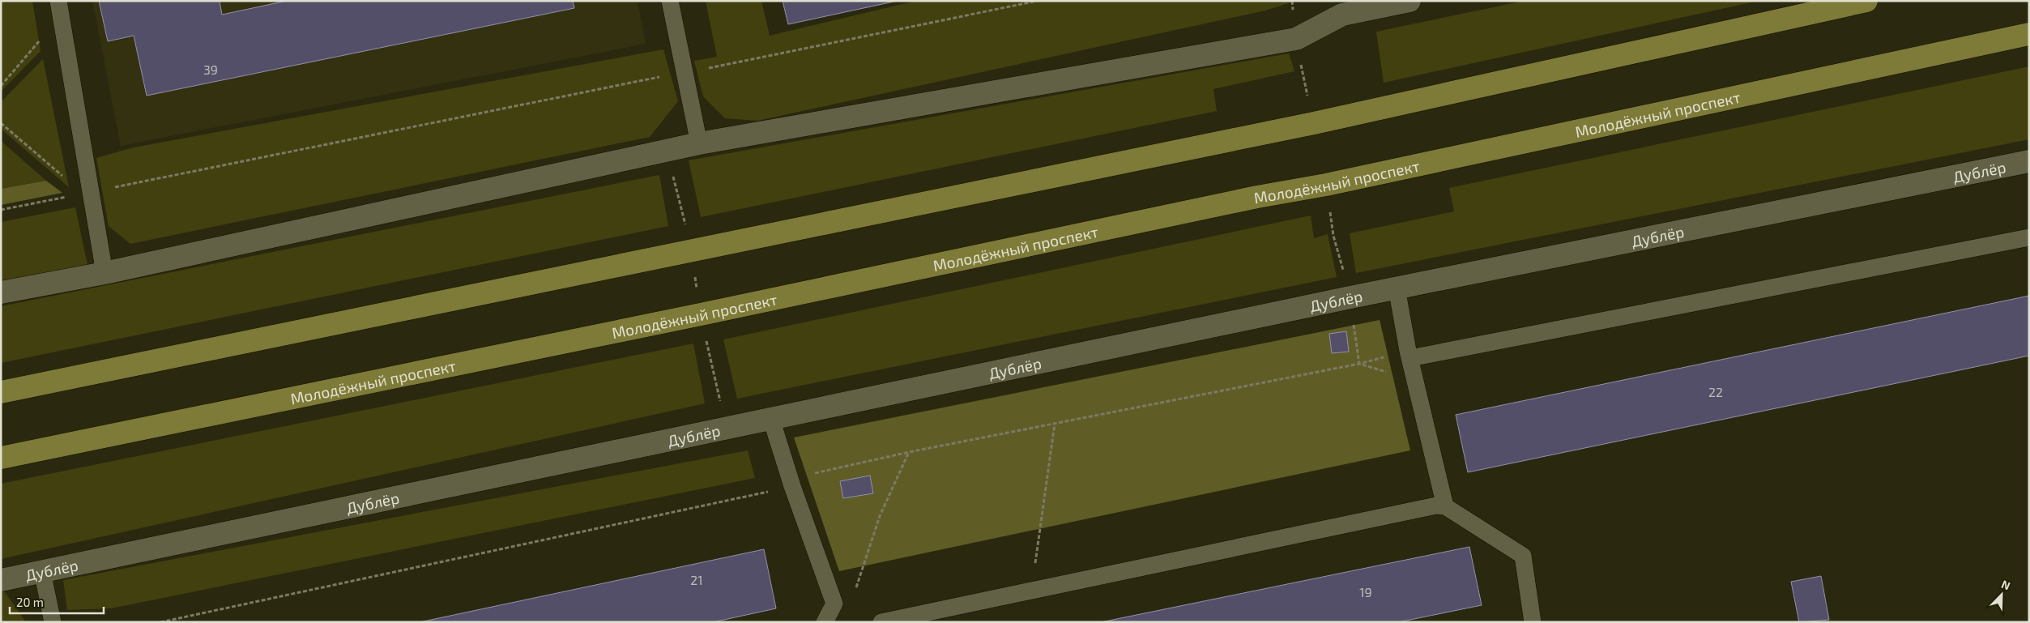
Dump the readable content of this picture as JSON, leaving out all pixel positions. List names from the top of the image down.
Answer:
{
  "streets": {
    "main road": ["Молодёжный проспект"],
    "street": ["Дублёр"]
  },
  "house_numbers": [
    "39",
    "22",
    "21",
    "19"
  ],
  "scale_bar": "20 m",
  "north": "top right"
}
